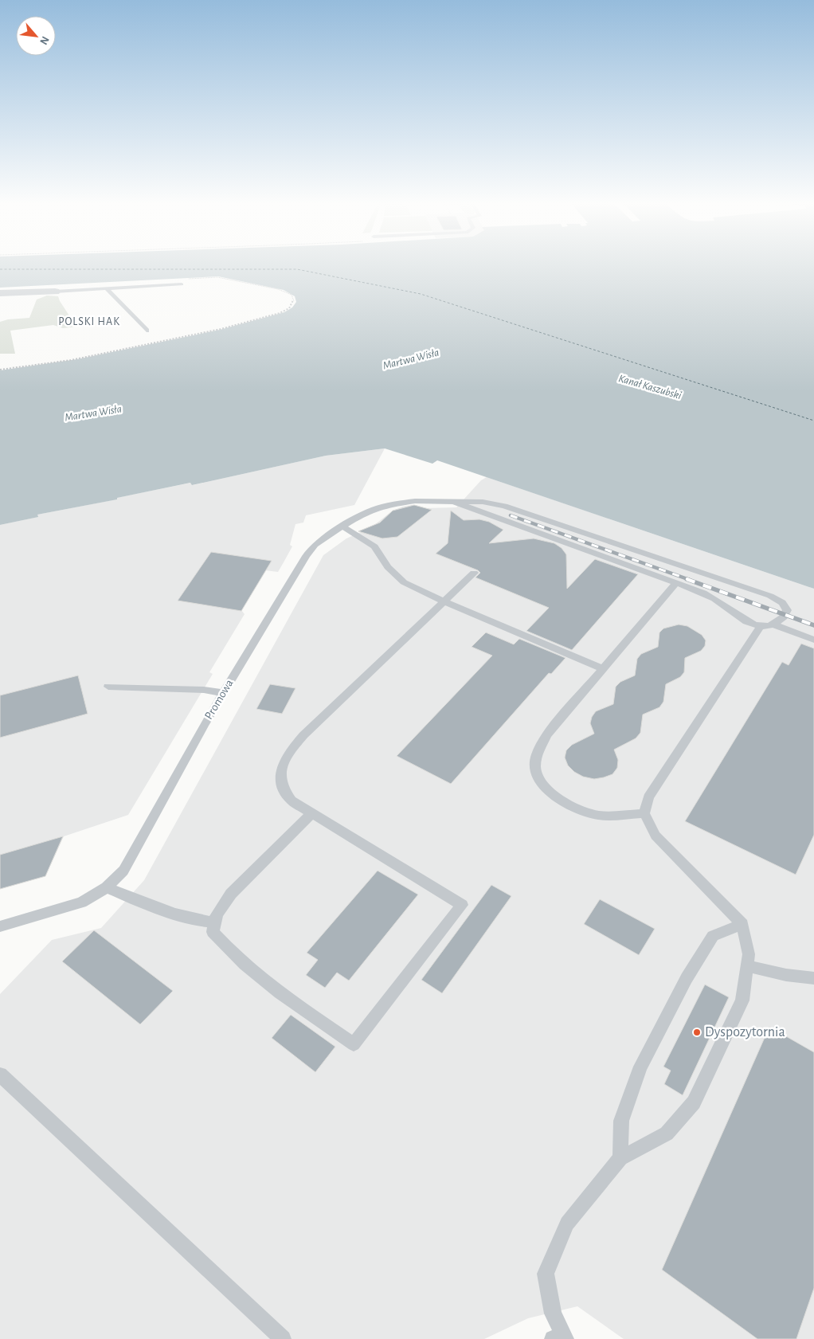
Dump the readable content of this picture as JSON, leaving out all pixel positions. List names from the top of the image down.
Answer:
{
  "streets": {
    "lane": ["Promowa"]
  },
  "districts": ["POLSKI HAK"],
  "water": ["Martwa Wisła", "Kanał Kaszubski"],
  "places": ["Dyspozytornia"],
  "north": "bottom right"
}
